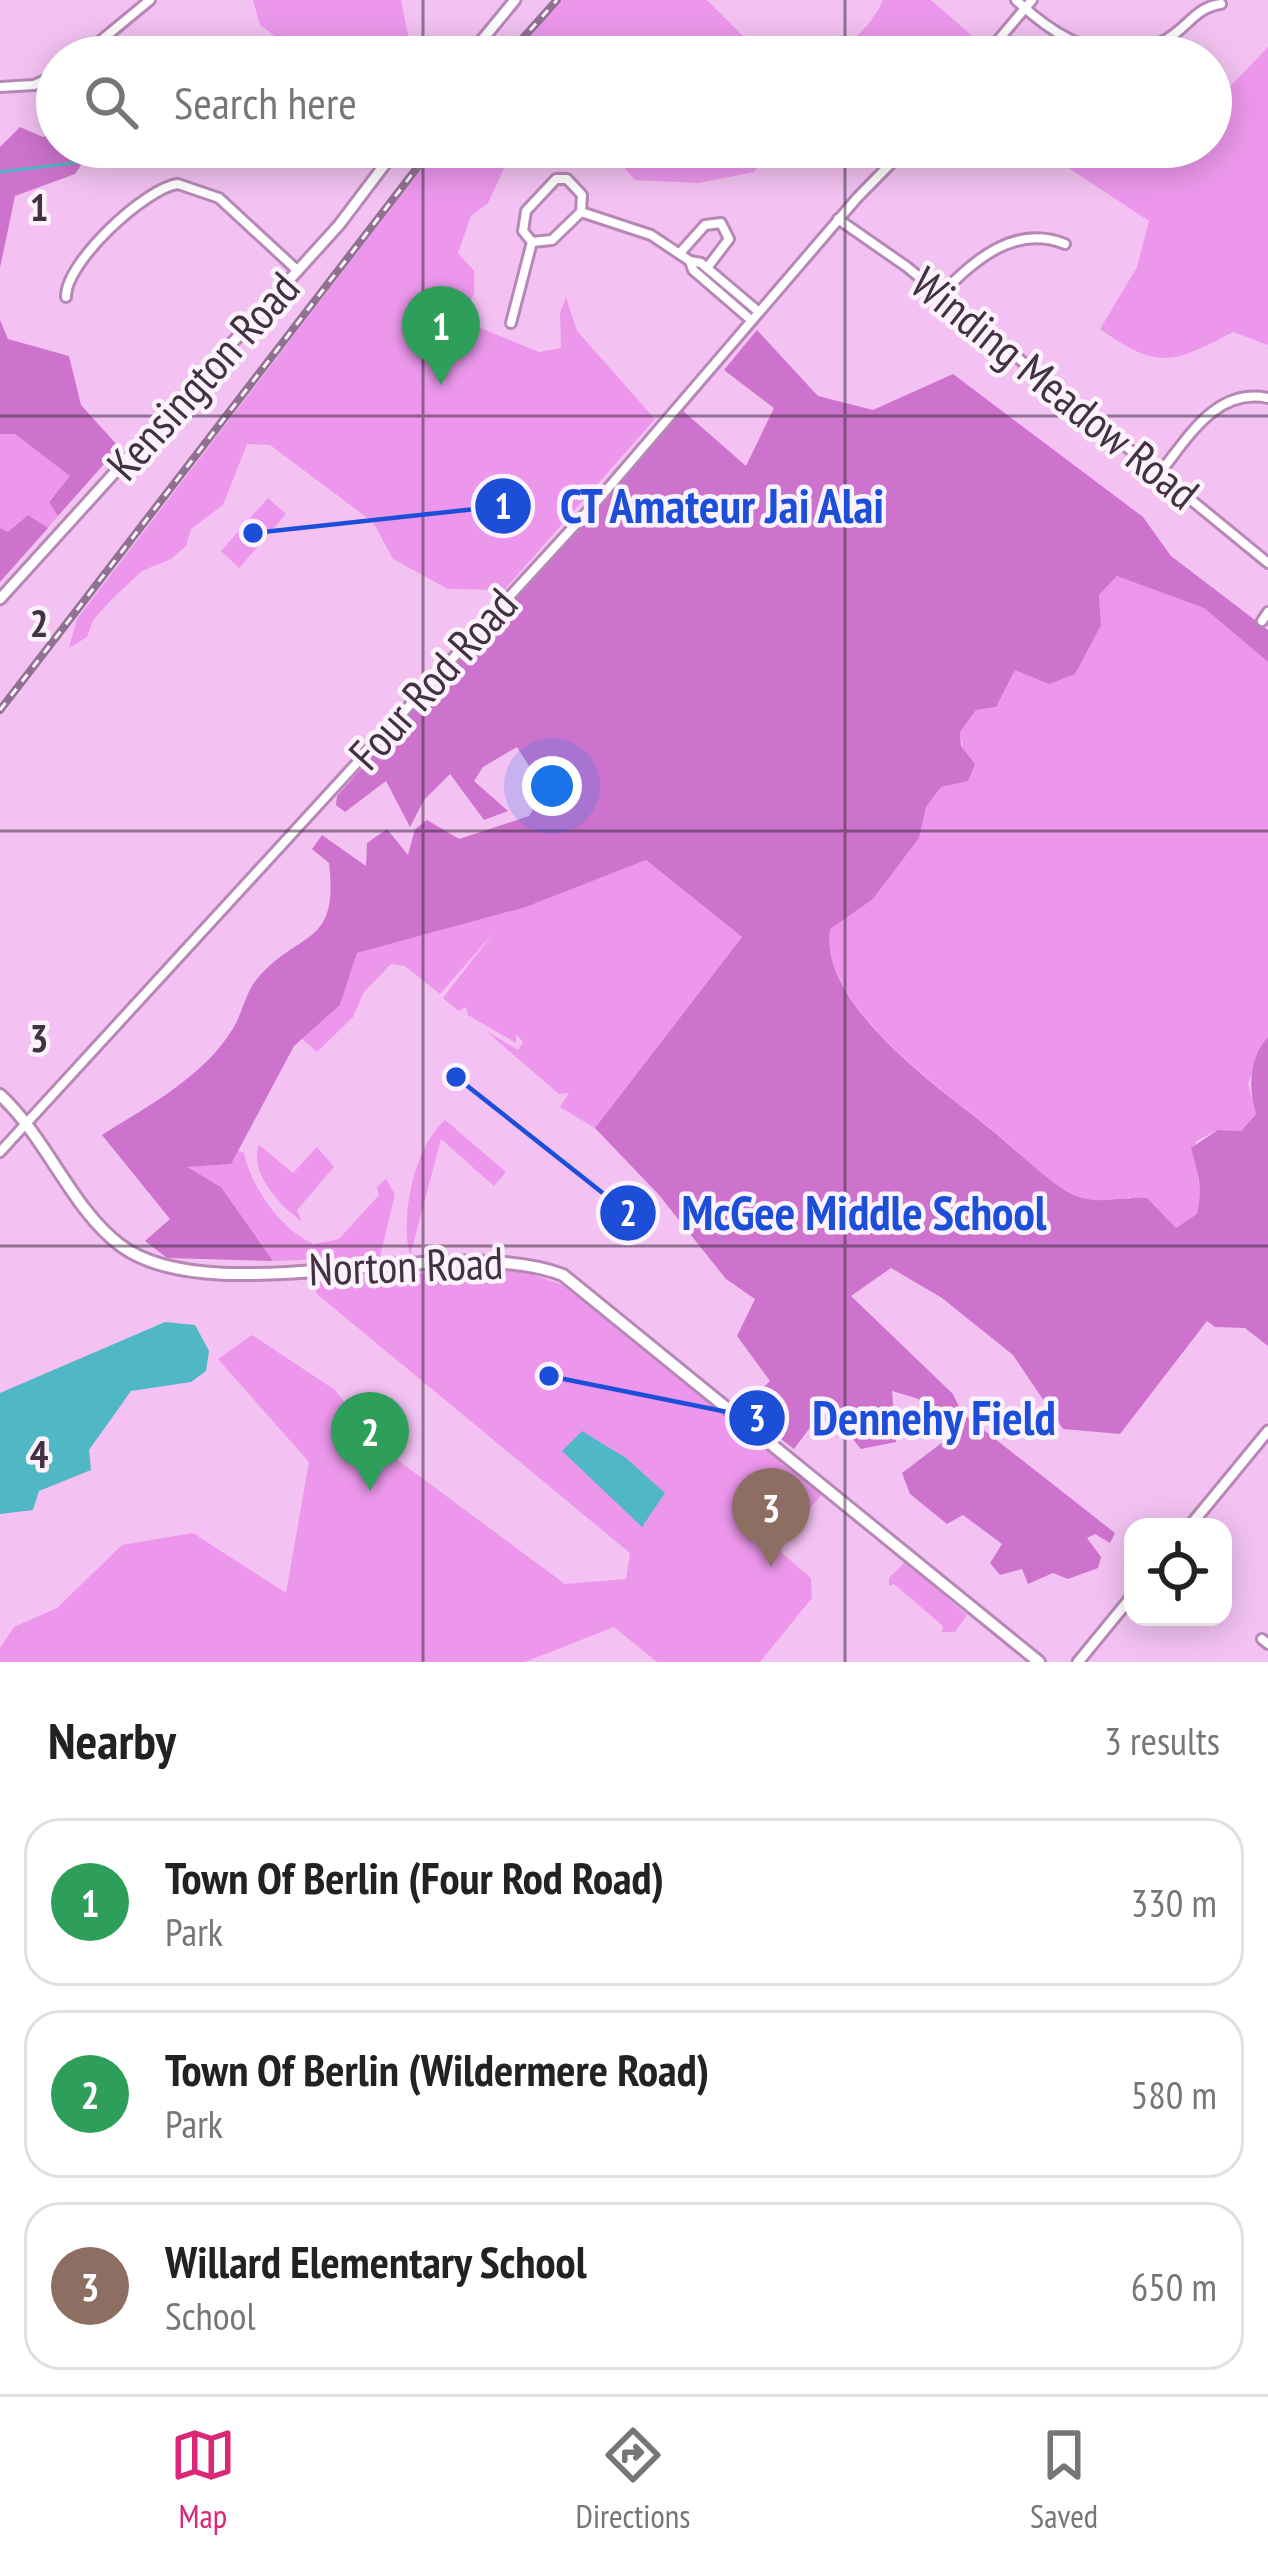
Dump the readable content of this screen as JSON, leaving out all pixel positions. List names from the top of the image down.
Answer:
{
  "streets": {
    "main road": ["Norton Road"],
    "street": ["Kensington Road", "Winding Meadow Road", "Four Rod Road"]
  },
  "crossings": [
    ["Winding Meadow Road", "Four Rod Road"],
    ["Four Rod Road", "Norton Road"]
  ],
  "places": ["CT Amateur Jai Alai", "McGee Middle School", "Dennehy Field"],
  "page": {
    "search": "Search here",
    "pins": ["1", "2", "3"],
    "heading": ["Nearby", "3 results"],
    "list": [
      {
        "mark": "1",
        "name": "Town Of Berlin (Four Rod Road)",
        "note": "Park",
        "value": "330 m"
      },
      {
        "mark": "2",
        "name": "Town Of Berlin (Wildermere Road)",
        "note": "Park",
        "value": "580 m"
      },
      {
        "mark": "3",
        "name": "Willard Elementary School",
        "note": "School",
        "value": "650 m"
      }
    ],
    "nav": ["Map", "Directions", "Saved"]
  },
  "grid": {
    "rows": [
      "1",
      "2",
      "3",
      "4"
    ]
  }
}
